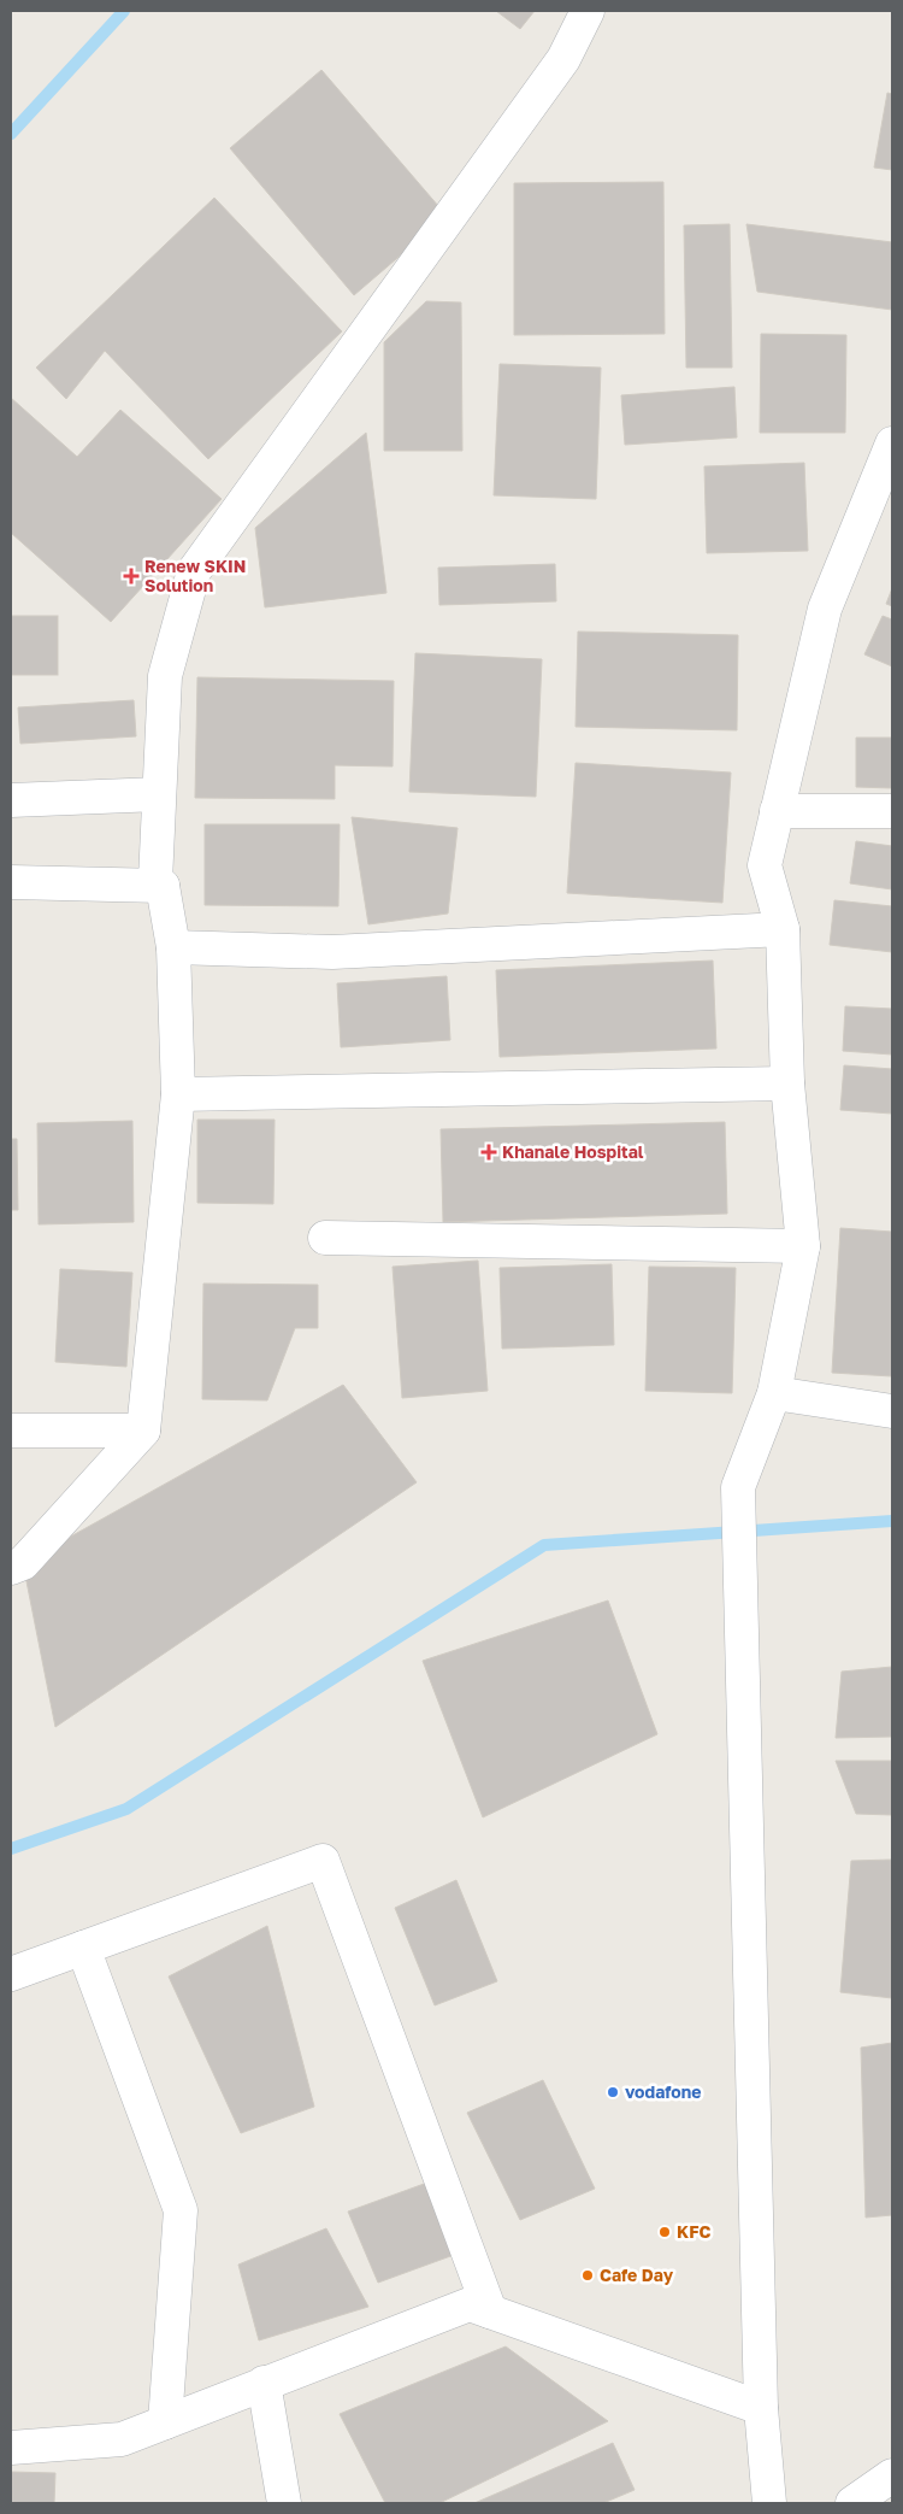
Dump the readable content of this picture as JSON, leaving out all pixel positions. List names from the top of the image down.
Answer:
{
  "places": {
    "health": ["Renew SKIN Solution", "Khanale Hospital"],
    "other": ["vodafone", "KFC", "Cafe Day"]
  }
}
